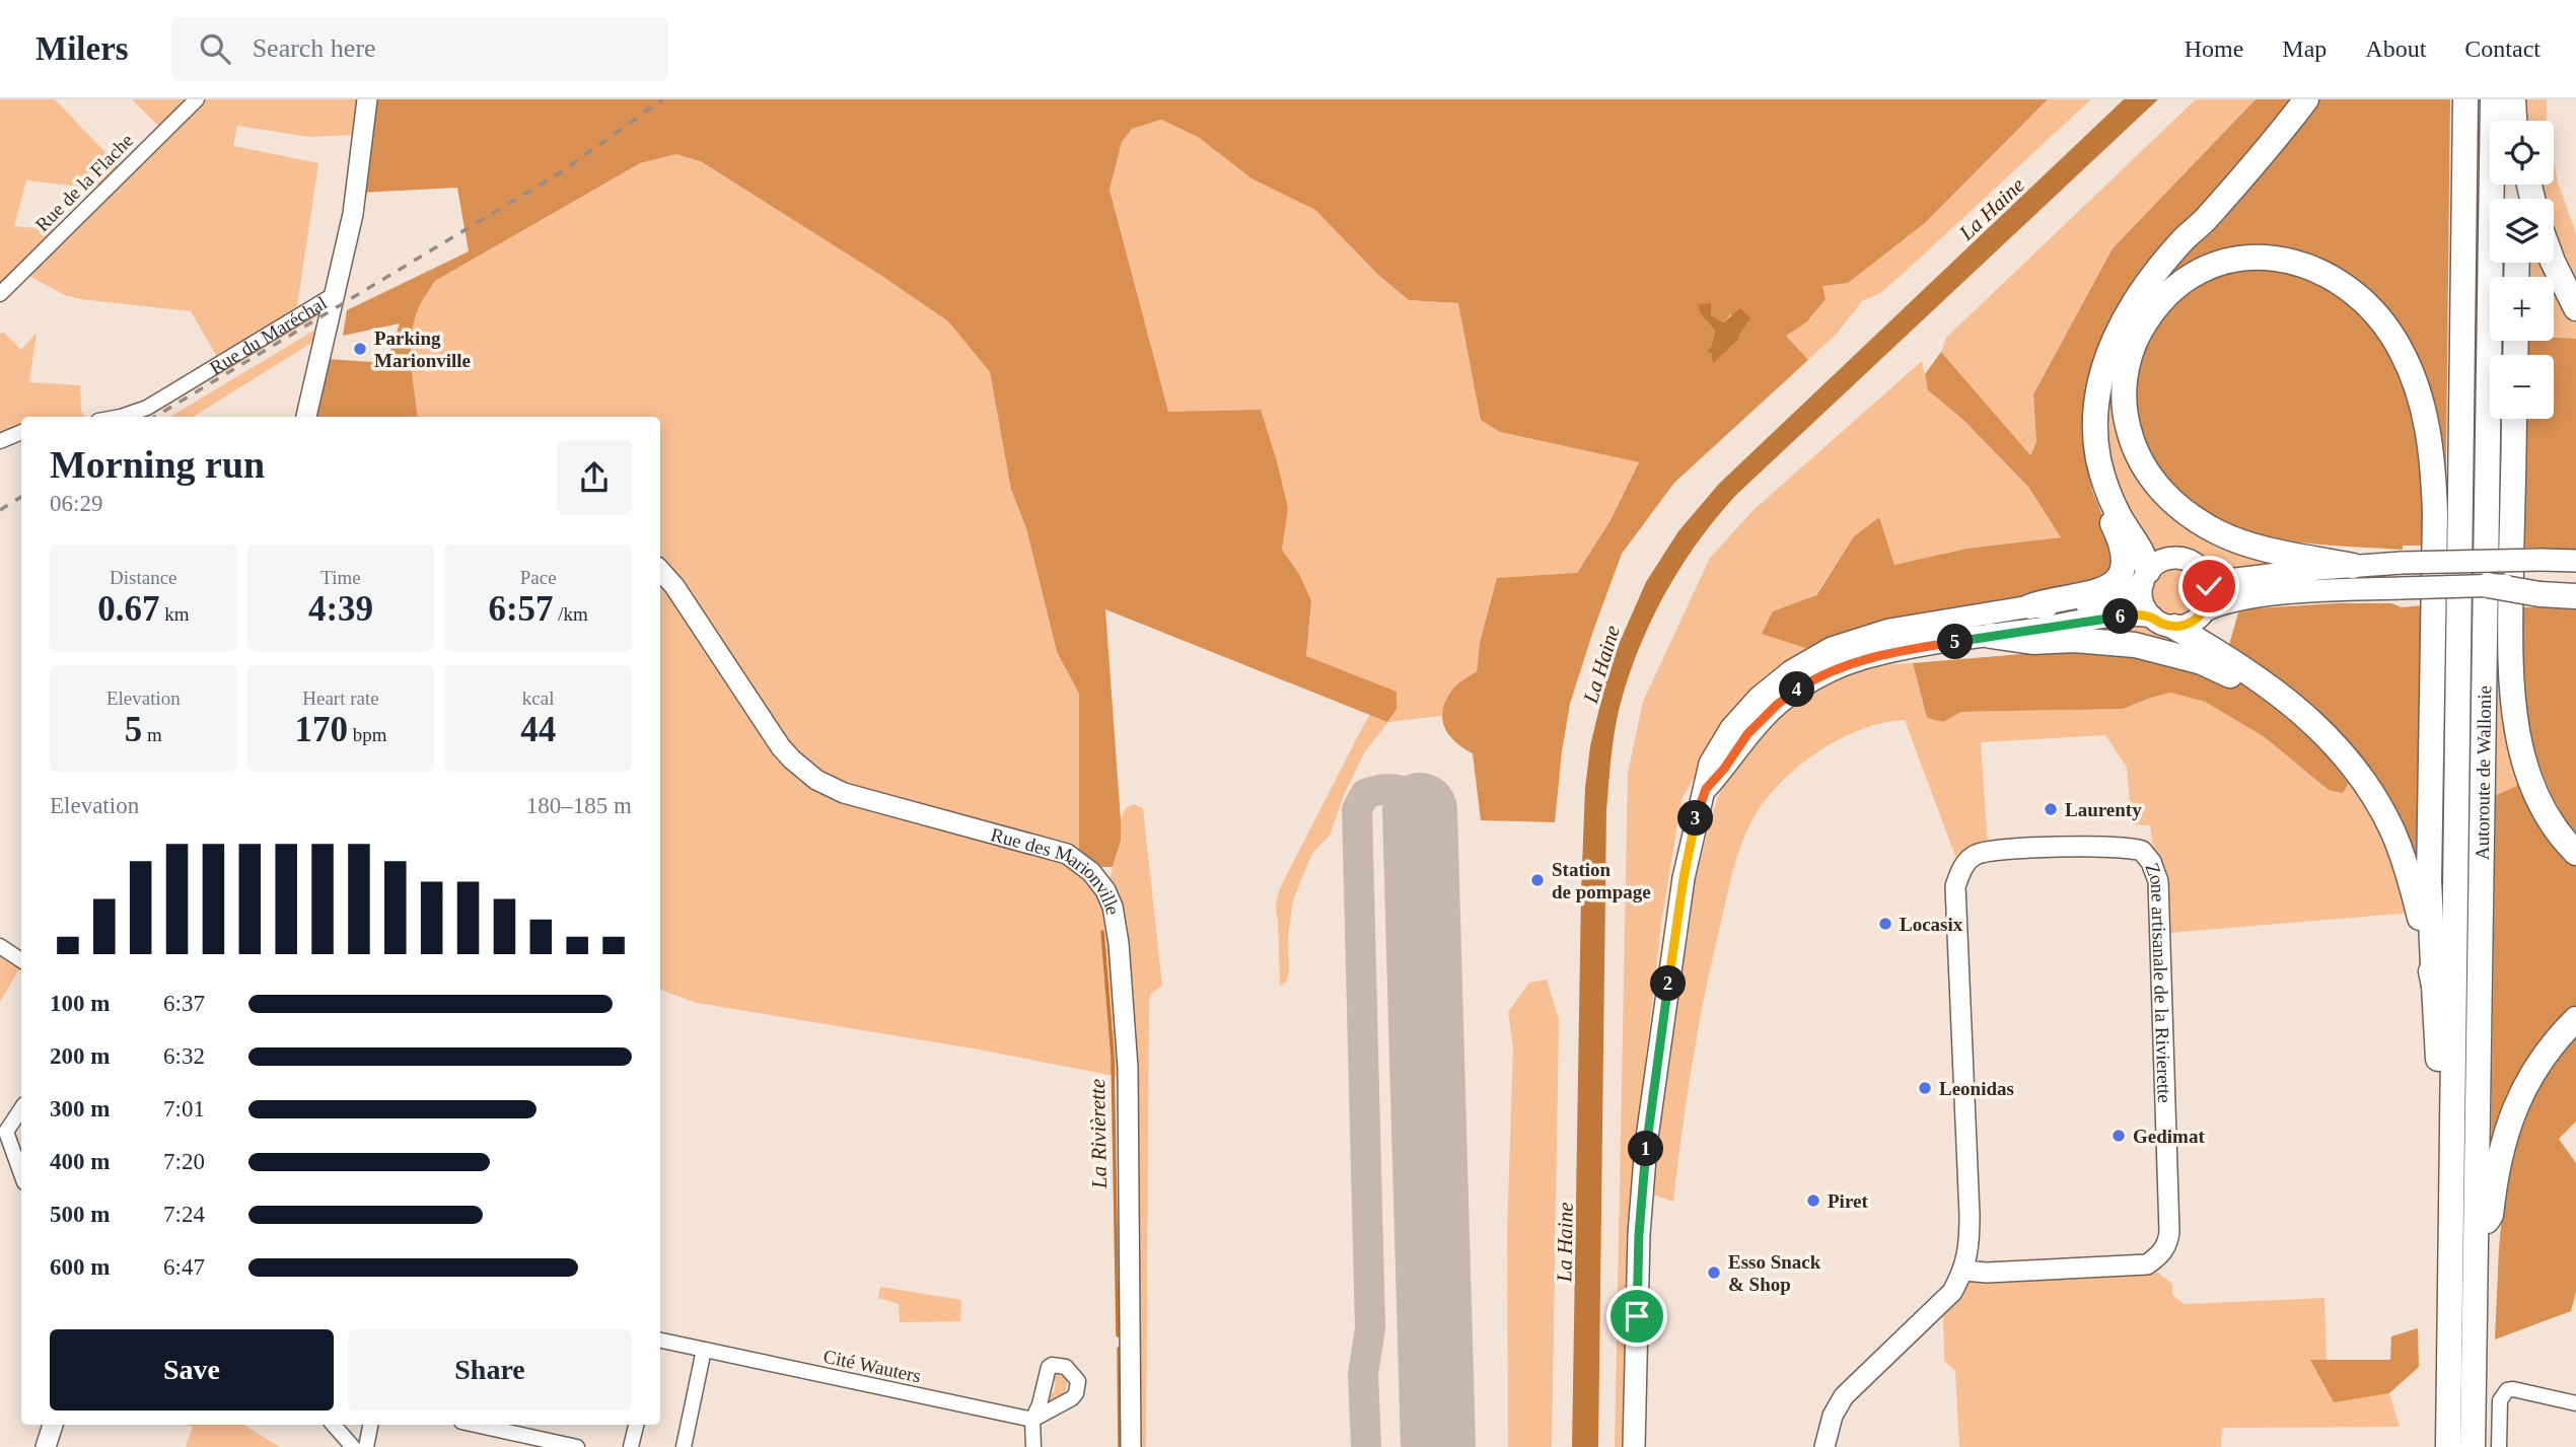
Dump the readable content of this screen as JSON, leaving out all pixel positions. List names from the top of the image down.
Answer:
{
  "streets": {
    "highway": ["Autoroute de Wallonie"],
    "street": [
      "Rue de la Flache",
      "Rue du Maréchal",
      "Rue des Marionville",
      "Zone artisanale de la Rivierette",
      "Cité Wauters"
    ]
  },
  "water": ["La Haine", "La Rivièrette"],
  "places": [
    "Parking Marionville",
    "Laurenty",
    "Station de pompage",
    "Locasix",
    "Leonidas",
    "Gedimat",
    "Piret",
    "Esso Snack & Shop"
  ],
  "page": {
    "header": "Milers",
    "search": "Search here",
    "nav": [
      "Home",
      "Map",
      "About",
      "Contact"
    ],
    "map_buttons": ["+", "−"],
    "heading": ["Morning run", "06:29"],
    "stats": [
      ["Distance", "0.67 km"],
      ["Time", "4:39"],
      ["Pace", "6:57 /km"],
      ["Elevation", "5 m"],
      ["Heart rate", "170 bpm"],
      ["kcal", "44"]
    ],
    "pins": [
      "6",
      "5",
      "4",
      "3",
      "2",
      "1"
    ],
    "chart": ["Elevation", "180–185 m"],
    "list": [
      {
        "name": "100 m",
        "note": "6:37"
      },
      {
        "name": "200 m",
        "note": "6:32"
      },
      {
        "name": "300 m",
        "note": "7:01"
      },
      {
        "name": "400 m",
        "note": "7:20"
      },
      {
        "name": "500 m",
        "note": "7:24"
      },
      {
        "name": "600 m",
        "note": "6:47"
      }
    ],
    "buttons": ["Save", "Share"]
  }
}
